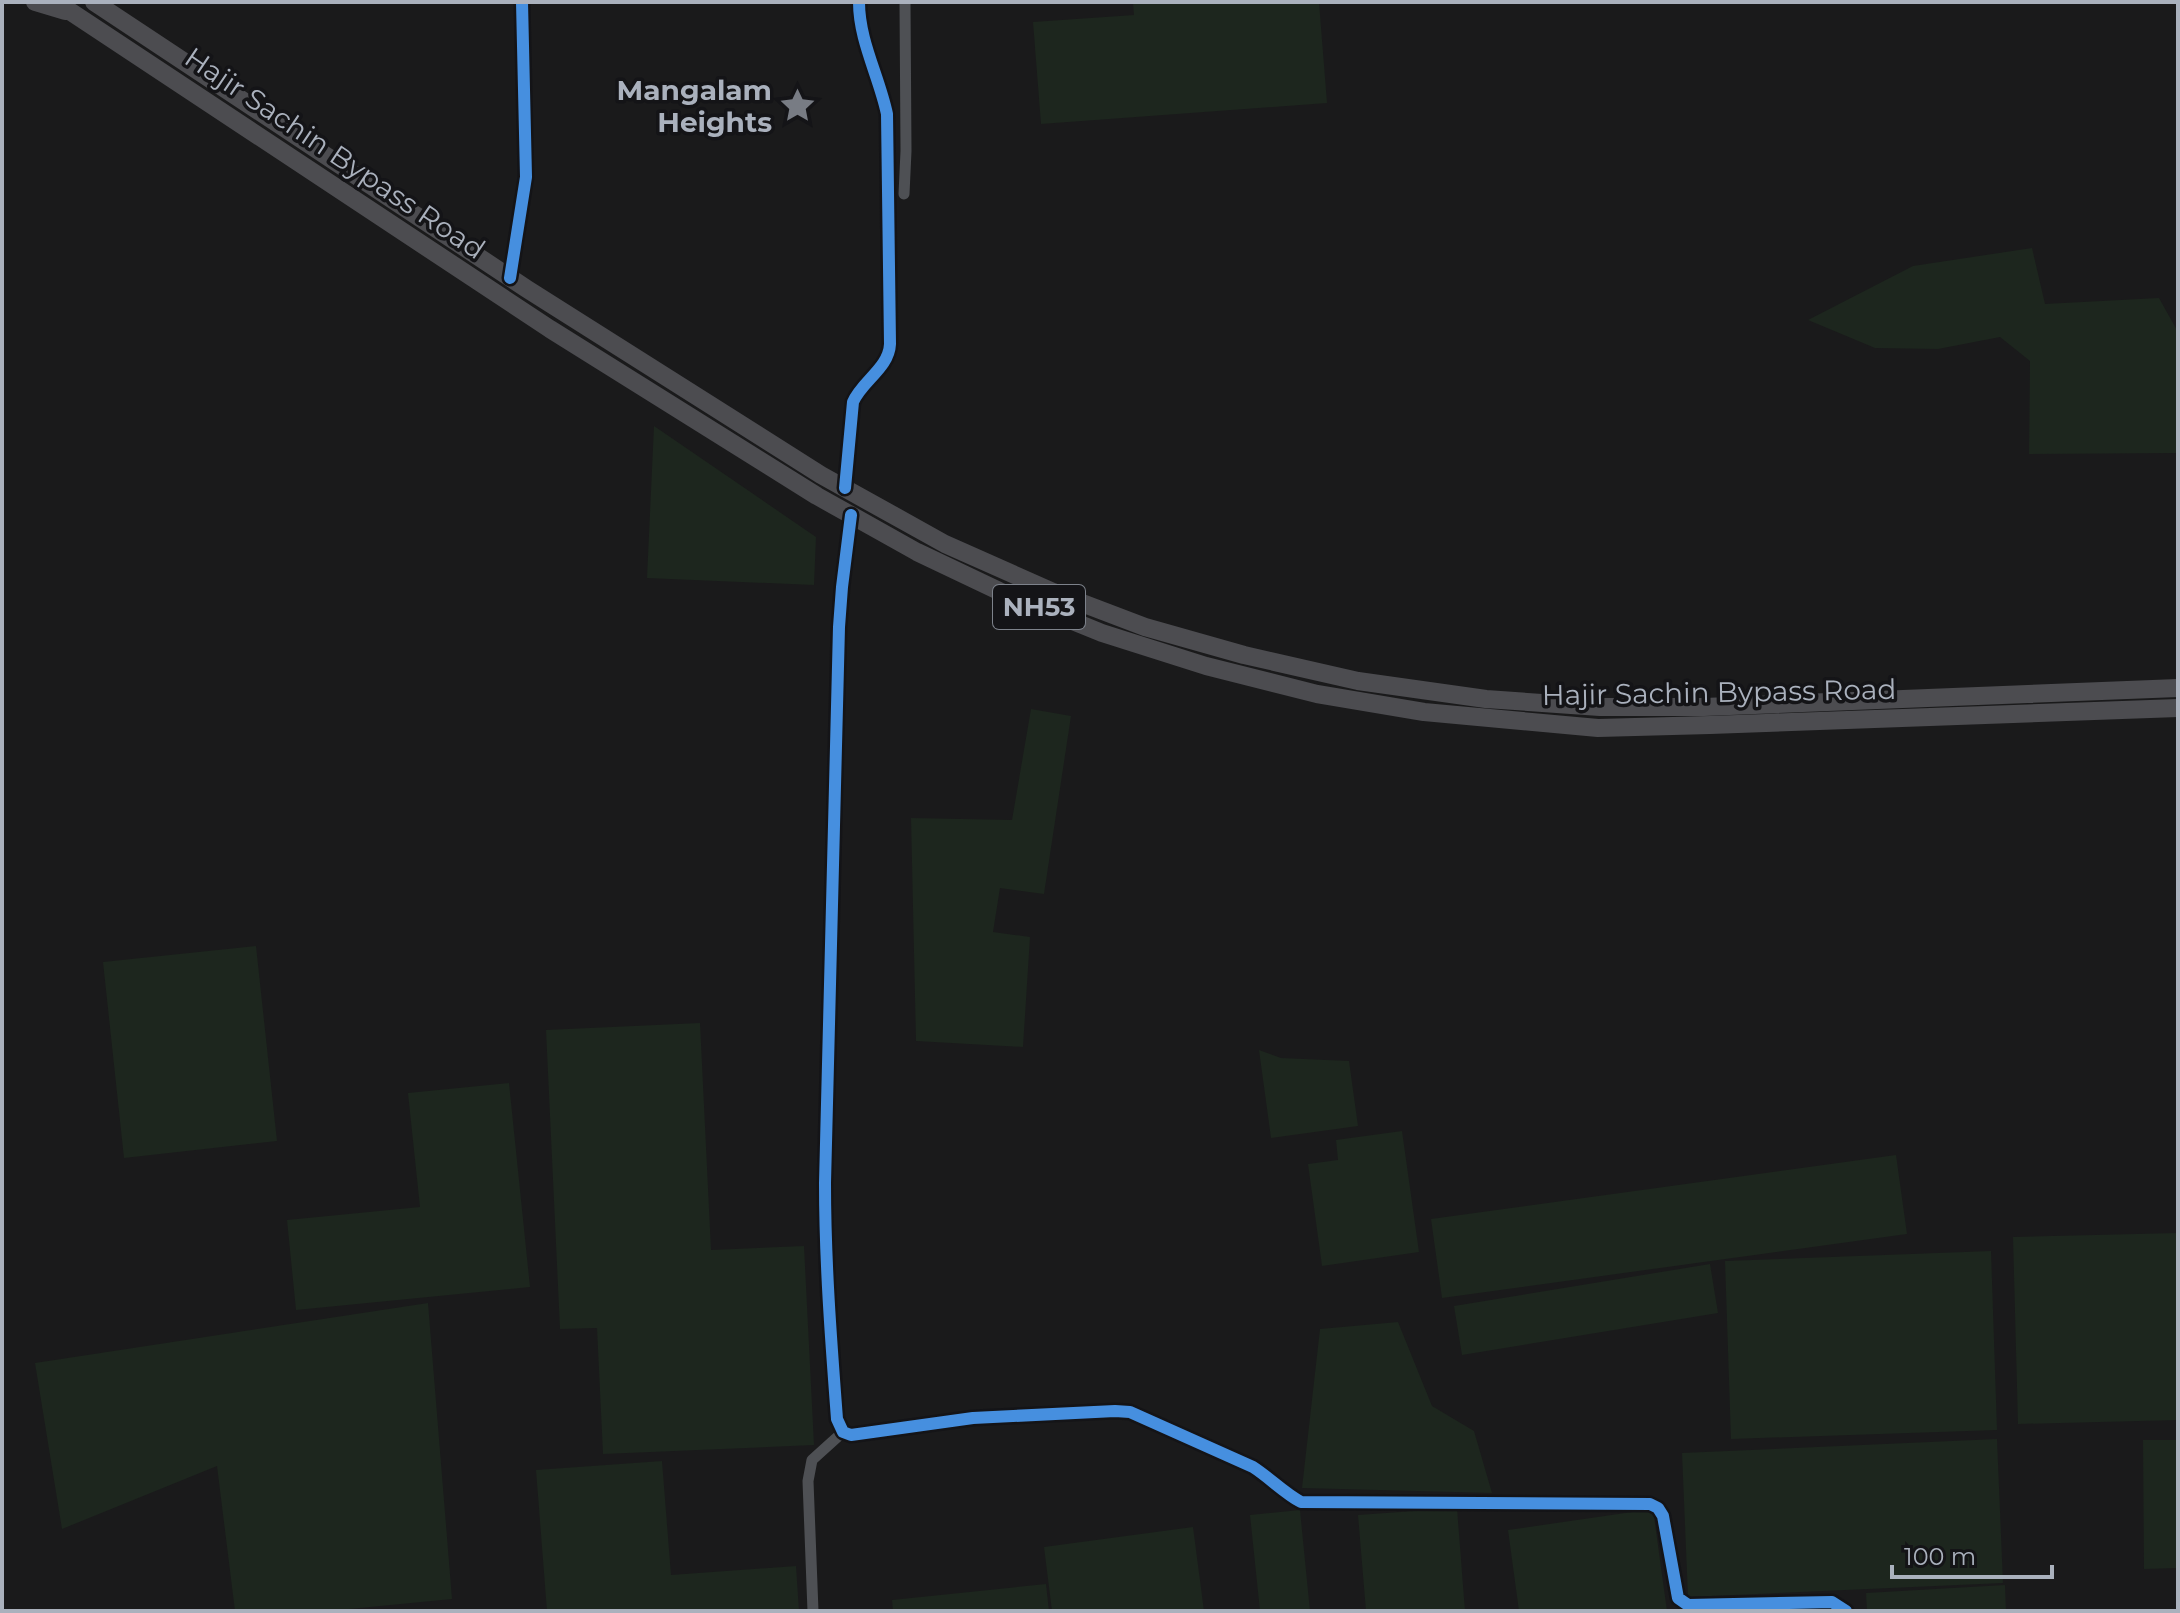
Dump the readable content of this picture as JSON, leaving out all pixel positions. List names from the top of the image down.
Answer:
{
  "streets": {
    "highway": ["Hajir Sachin Bypass Road", "NH53"]
  },
  "places": {
    "place": ["Mangalam Heights"]
  },
  "scale_bar": "100 m"
}
